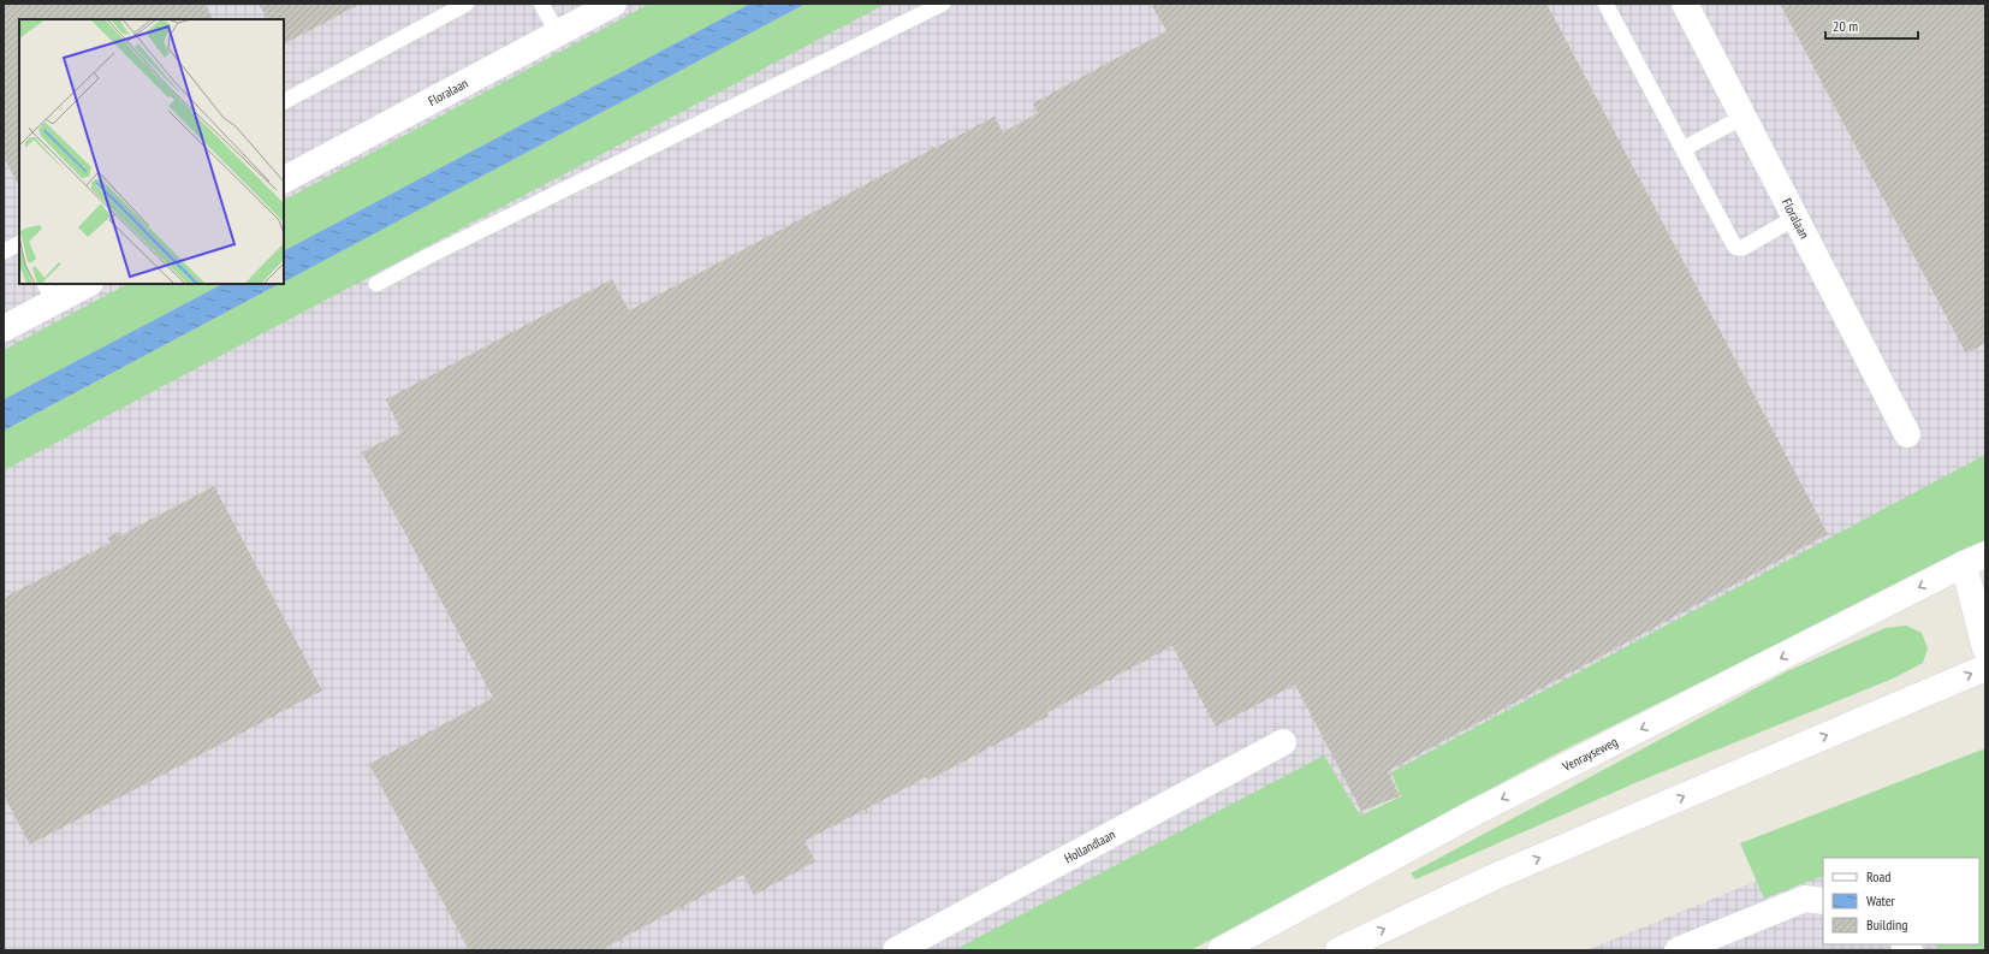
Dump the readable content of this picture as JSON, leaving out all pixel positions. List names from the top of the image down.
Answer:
{
  "streets": {
    "street": ["Floralaan", "Venrayseweg", "Hollandlaan"]
  },
  "legend": ["Road", "Water", "Building"],
  "scale_bar": "20 m"
}
